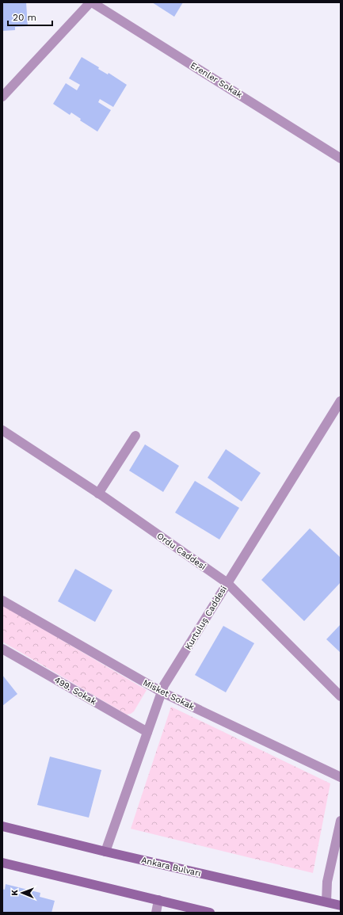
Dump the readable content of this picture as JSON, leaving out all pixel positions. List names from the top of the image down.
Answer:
{
  "streets": {
    "main road": ["Ankara Bulvarı"],
    "street": [
      "Erenler Sokak",
      "Ordu Caddesi",
      "Kurtuluş Caddesi",
      "499. Sokak",
      "Misket Sokak"
    ]
  },
  "crossings": [
    ["Ordu Caddesi", "Kurtuluş Caddesi"],
    ["Kurtuluş Caddesi", "499. Sokak"],
    ["Kurtuluş Caddesi", "Misket Sokak"],
    ["Kurtuluş Caddesi", "Ankara Bulvarı"]
  ],
  "scale_bar": "20 m",
  "north": "left"
}
